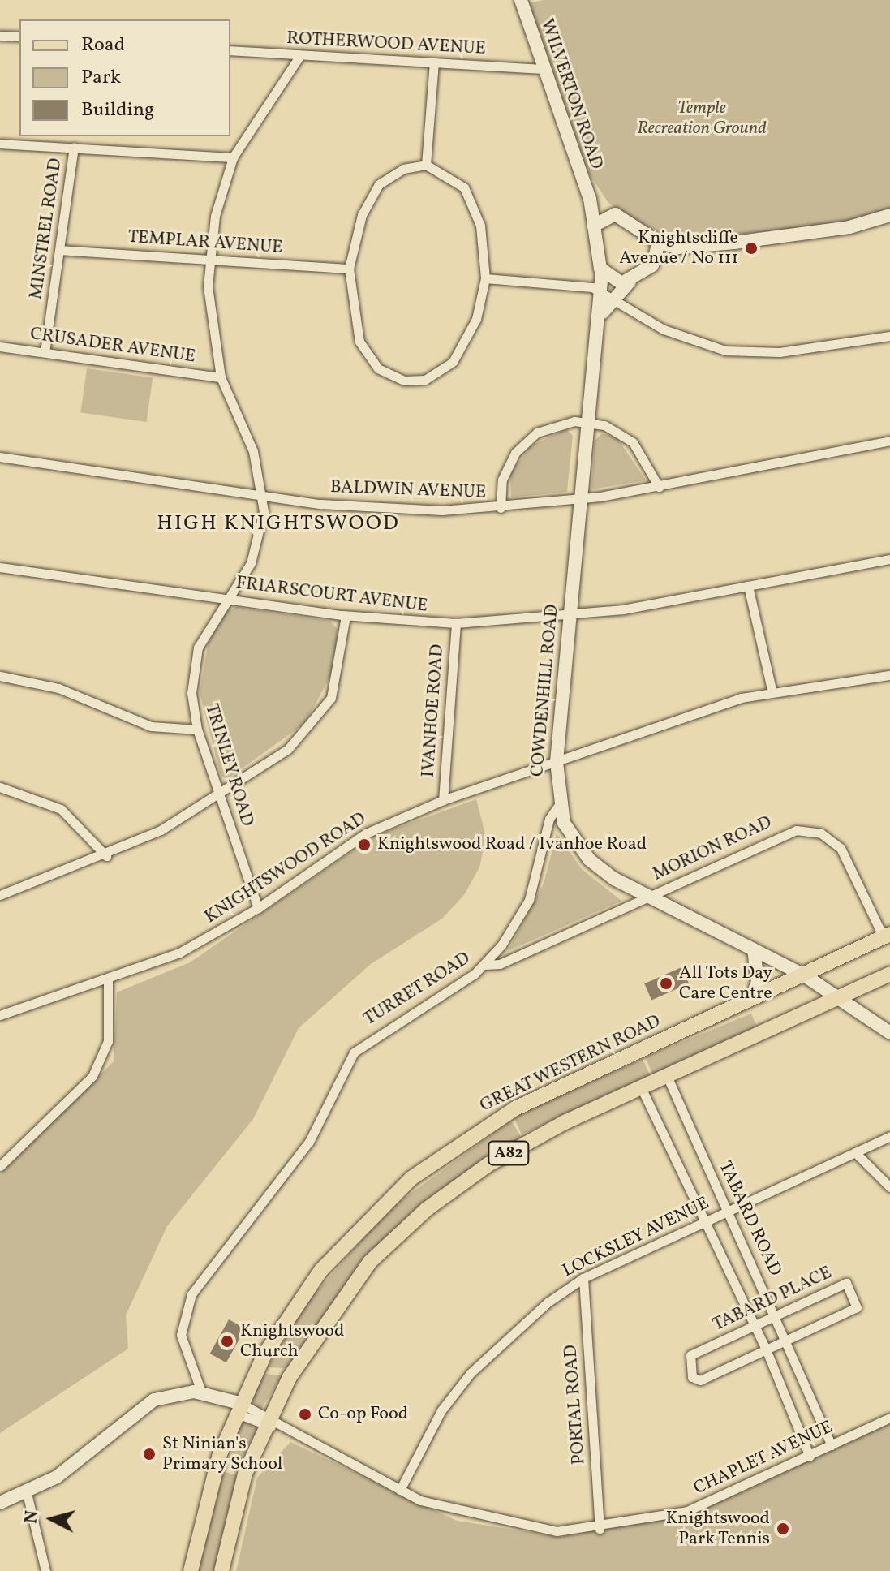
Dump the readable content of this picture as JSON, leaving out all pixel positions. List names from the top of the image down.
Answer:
{
  "streets": {
    "main road": ["GREAT WESTERN ROAD", "A82"],
    "street": [
      "ROTHERWOOD AVENUE",
      "WILVERTON ROAD",
      "MINSTREL ROAD",
      "TEMPLAR AVENUE",
      "CRUSADER AVENUE",
      "BALDWIN AVENUE",
      "FRIARSCOURT AVENUE",
      "COWDENHILL ROAD",
      "IVANHOE ROAD",
      "TRINLEY ROAD",
      "MORION ROAD",
      "KNIGHTSWOOD ROAD",
      "TURRET ROAD",
      "TABARD ROAD",
      "LOCKSLEY AVENUE",
      "TABARD PLACE",
      "PORTAL ROAD",
      "CHAPLET AVENUE"
    ]
  },
  "crossings": [
    ["ROTHERWOOD AVENUE", "WILVERTON ROAD"],
    ["ROTHERWOOD AVENUE", "TRINLEY ROAD"],
    ["WILVERTON ROAD", "COWDENHILL ROAD"],
    ["MINSTREL ROAD", "TEMPLAR AVENUE"],
    ["MINSTREL ROAD", "CRUSADER AVENUE"],
    ["TEMPLAR AVENUE", "TRINLEY ROAD"],
    ["CRUSADER AVENUE", "TRINLEY ROAD"],
    ["BALDWIN AVENUE", "COWDENHILL ROAD"],
    ["BALDWIN AVENUE", "TRINLEY ROAD"],
    ["FRIARSCOURT AVENUE", "COWDENHILL ROAD"],
    ["FRIARSCOURT AVENUE", "IVANHOE ROAD"],
    ["FRIARSCOURT AVENUE", "TRINLEY ROAD"],
    ["COWDENHILL ROAD", "MORION ROAD"],
    ["COWDENHILL ROAD", "KNIGHTSWOOD ROAD"],
    ["COWDENHILL ROAD", "TURRET ROAD"],
    ["COWDENHILL ROAD", "GREAT WESTERN ROAD"],
    ["COWDENHILL ROAD", "A82"],
    ["IVANHOE ROAD", "KNIGHTSWOOD ROAD"],
    ["TRINLEY ROAD", "KNIGHTSWOOD ROAD"],
    ["MORION ROAD", "TURRET ROAD"],
    ["MORION ROAD", "GREAT WESTERN ROAD"],
    ["GREAT WESTERN ROAD", "CHAPLET AVENUE"],
    ["A82", "TABARD ROAD"],
    ["A82", "CHAPLET AVENUE"],
    ["TABARD ROAD", "LOCKSLEY AVENUE"],
    ["TABARD ROAD", "TABARD PLACE"],
    ["TABARD ROAD", "CHAPLET AVENUE"],
    ["LOCKSLEY AVENUE", "PORTAL ROAD"],
    ["LOCKSLEY AVENUE", "CHAPLET AVENUE"],
    ["PORTAL ROAD", "CHAPLET AVENUE"]
  ],
  "districts": ["HIGH KNIGHTSWOOD"],
  "parks": ["Temple Recreation Ground"],
  "places": [
    "Knightscliffe Avenue / No 111",
    "Knightswood Road / Ivanhoe Road",
    "All Tots Day Care Centre",
    "Knightswood Church",
    "Co-op Food",
    "St Ninian's Primary School",
    "Knightswood Park Tennis"
  ],
  "legend": ["Road", "Park", "Building"],
  "north": "left"
}
